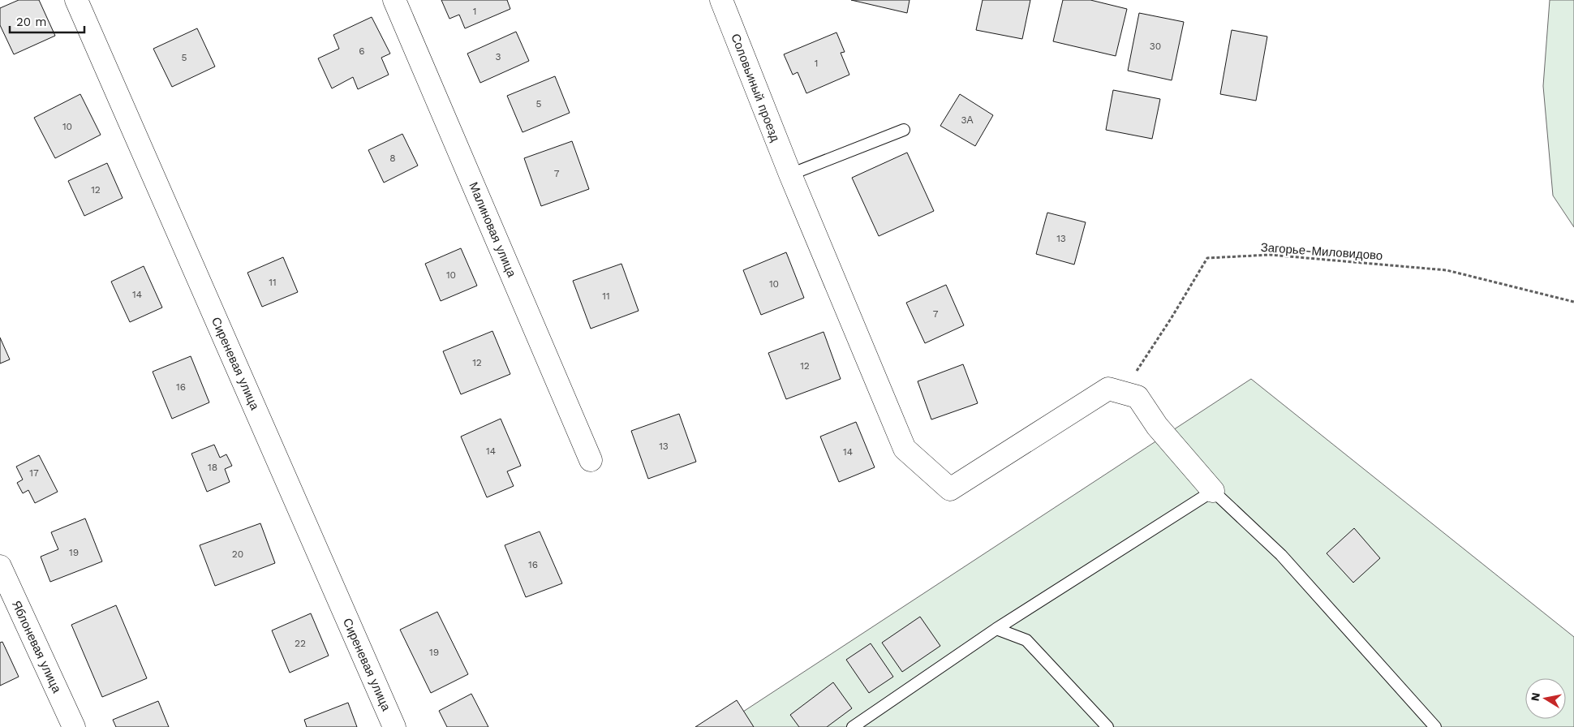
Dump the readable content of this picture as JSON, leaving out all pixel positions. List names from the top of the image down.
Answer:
{
  "streets": {
    "street": [
      "Соловьиный проезд",
      "Малиновая улица",
      "Сиреневая улица",
      "Яблоневая улица"
    ],
    "path": ["Загорье-Миловидово"]
  },
  "crossings": [
    ["Соловьиный проезд", "Загорье-Миловидово"]
  ],
  "house_numbers": [
    "1",
    "30",
    "6",
    "3",
    "5",
    "1",
    "5",
    "3А",
    "10",
    "8",
    "7",
    "12",
    "13",
    "10",
    "11",
    "10",
    "14",
    "11",
    "7",
    "12",
    "12",
    "16",
    "13",
    "14",
    "14",
    "18",
    "17",
    "19",
    "20",
    "16",
    "22",
    "19"
  ],
  "scale_bar": "20 m",
  "north": "left"
}
